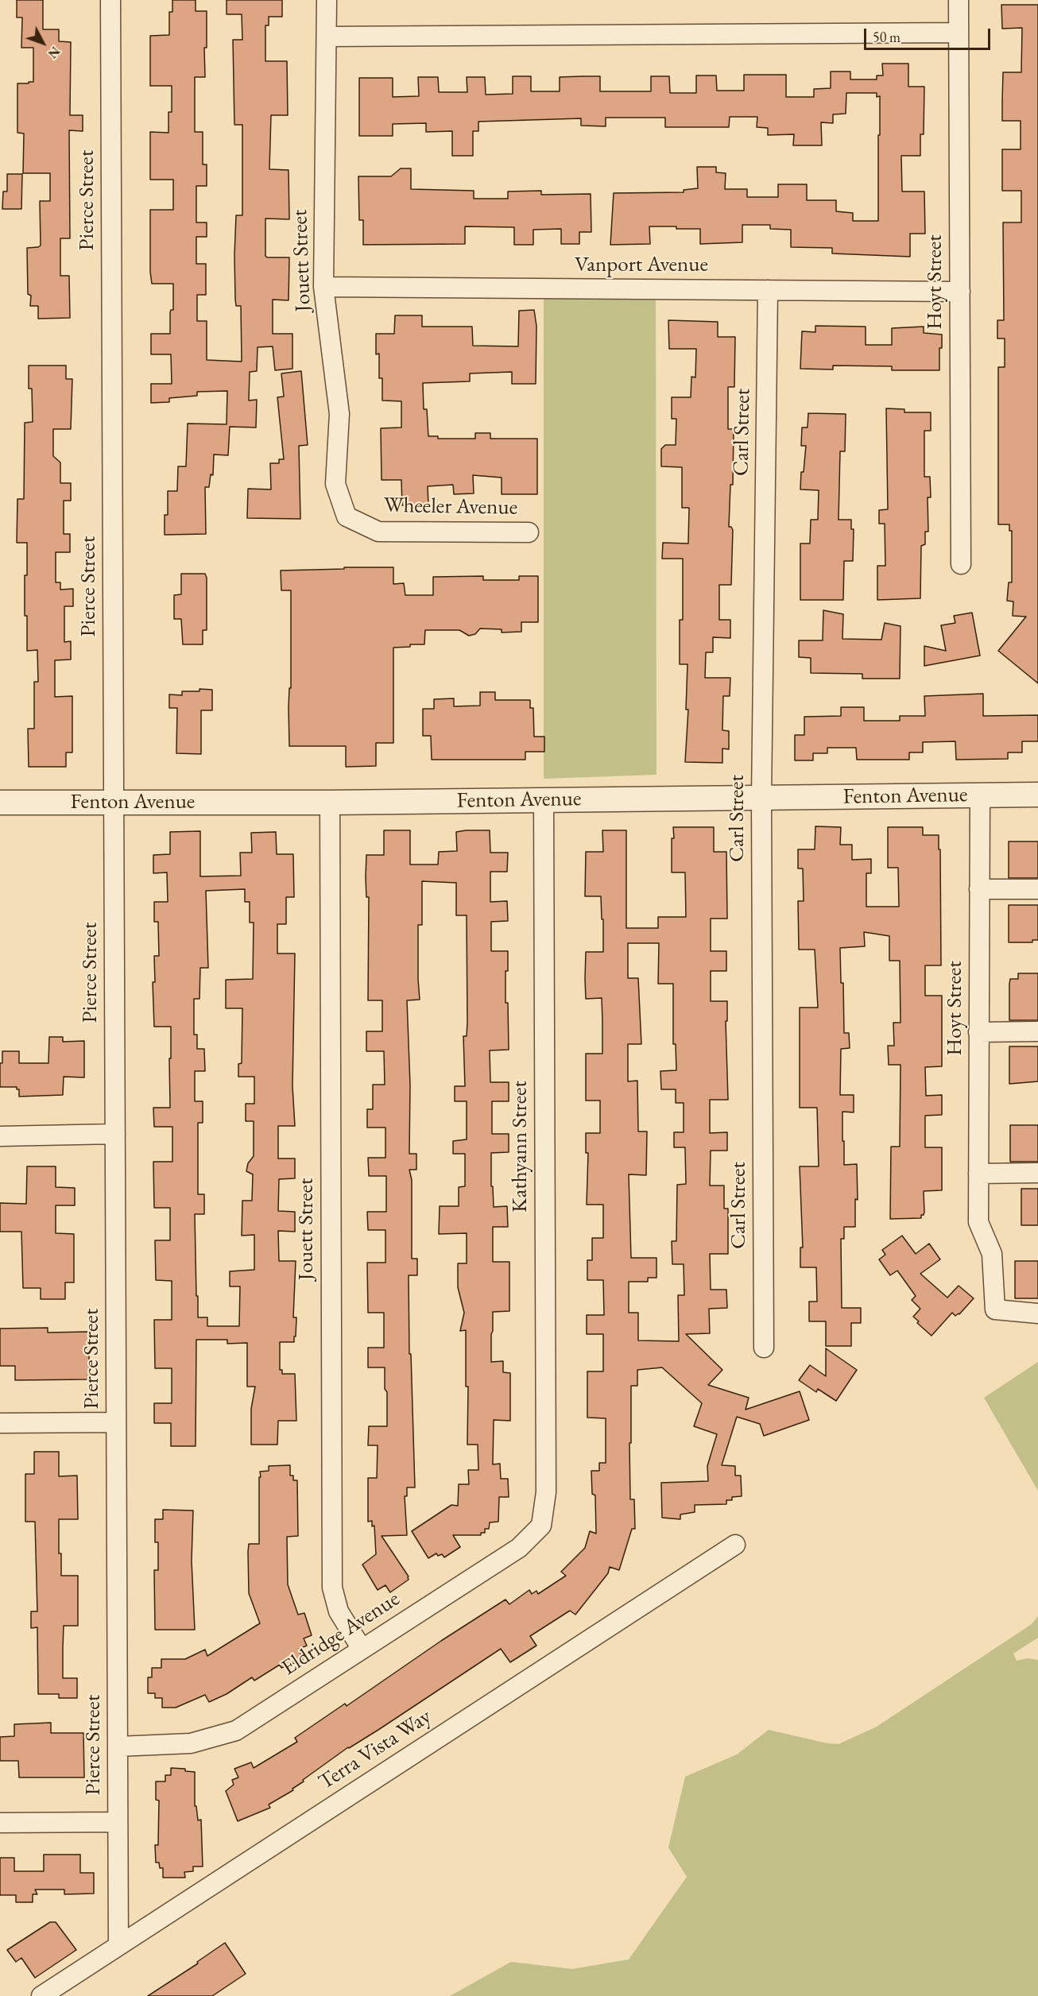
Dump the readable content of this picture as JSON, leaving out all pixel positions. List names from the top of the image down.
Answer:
{
  "streets": {
    "street": [
      "Pierce Street",
      "Jouett Street",
      "Vanport Avenue",
      "Hoyt Street",
      "Carl Street",
      "Wheeler Avenue",
      "Fenton Avenue",
      "Kathyann Street",
      "Eldridge Avenue",
      "Terra Vista Way"
    ]
  },
  "crossings": [
    ["Pierce Street", "Fenton Avenue"],
    ["Pierce Street", "Eldridge Avenue"],
    ["Pierce Street", "Terra Vista Way"],
    ["Jouett Street", "Vanport Avenue"],
    ["Jouett Street", "Wheeler Avenue"],
    ["Jouett Street", "Fenton Avenue"],
    ["Jouett Street", "Eldridge Avenue"],
    ["Vanport Avenue", "Hoyt Street"],
    ["Vanport Avenue", "Carl Street"],
    ["Hoyt Street", "Fenton Avenue"],
    ["Carl Street", "Fenton Avenue"],
    ["Fenton Avenue", "Kathyann Street"],
    ["Kathyann Street", "Eldridge Avenue"]
  ],
  "scale_bar": "50 m",
  "north": "bottom right"
}
